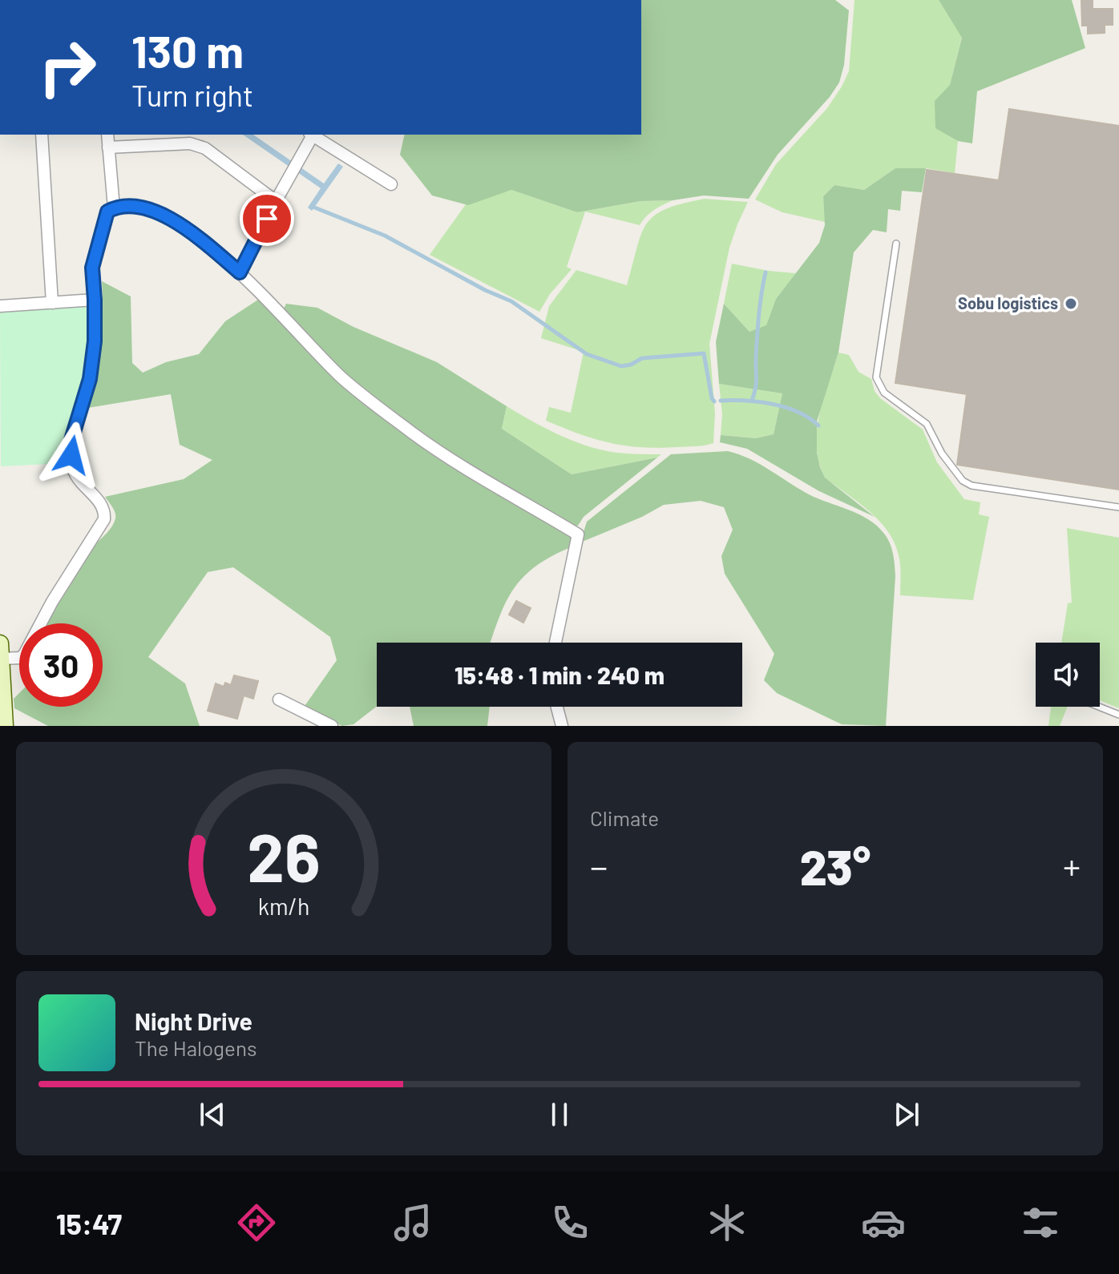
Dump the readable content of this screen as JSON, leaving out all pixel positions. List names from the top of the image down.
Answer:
{
  "places": ["Sobu logistics"],
  "page": {
    "turn": ["130 m", "Turn right"],
    "limit": "30",
    "trip": "15:48 · 1 min · 240 m",
    "tile": "Climate",
    "heat": ["−", "23°", "+"],
    "song": ["Night Drive", "The Halogens"],
    "tabs": "15:47",
    "gauge": ["26", "km/h"]
  }
}
